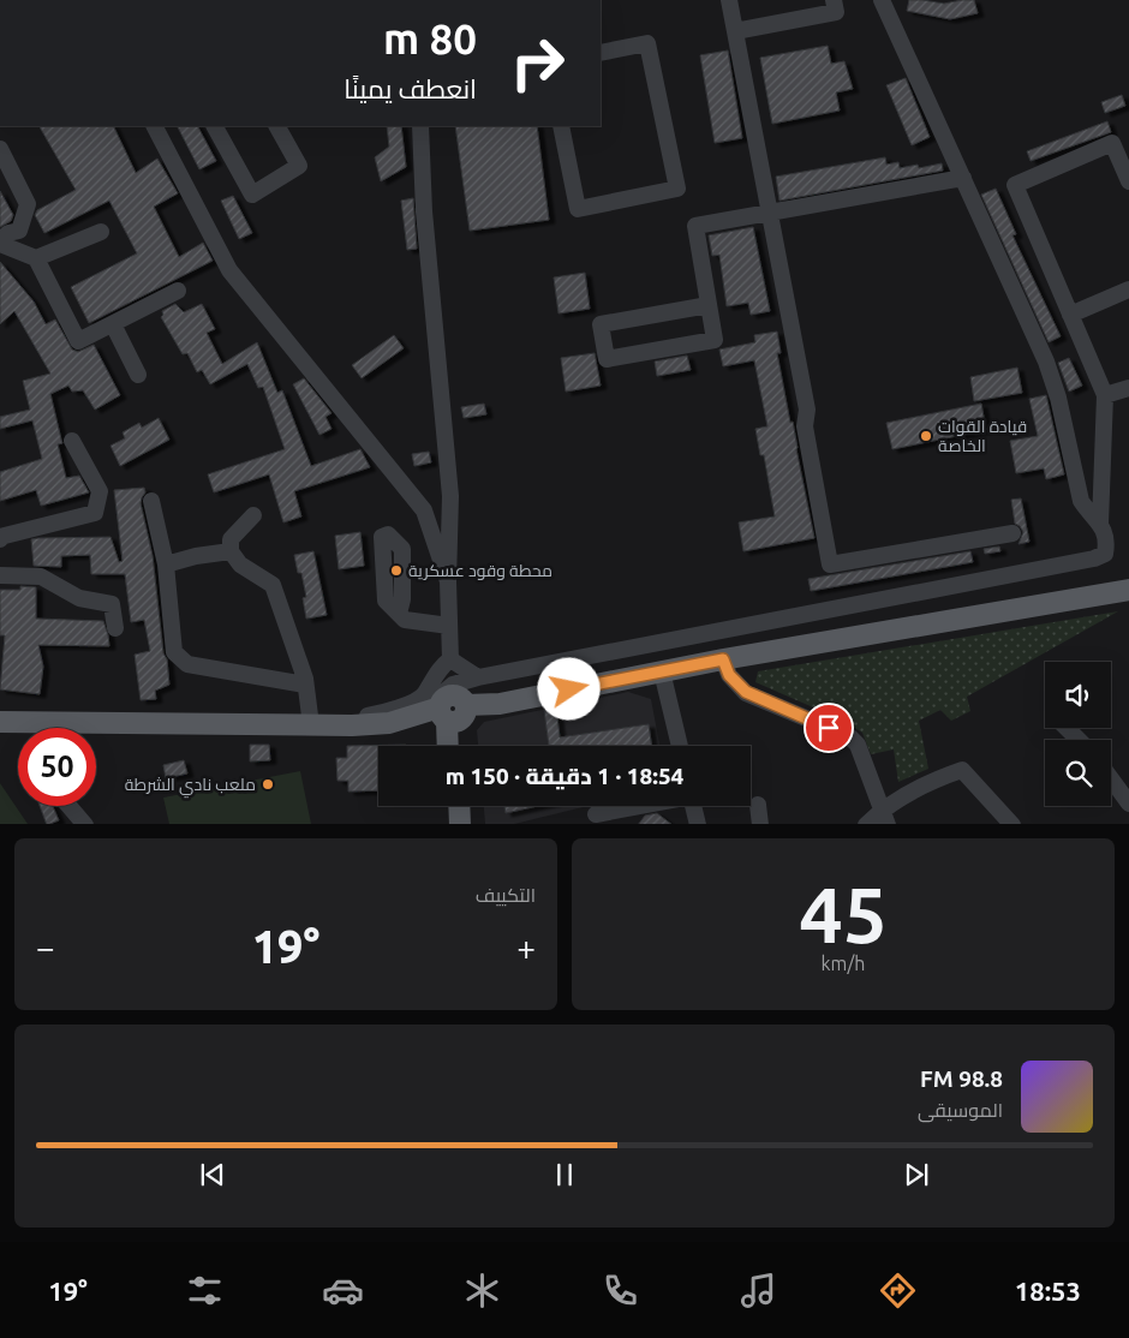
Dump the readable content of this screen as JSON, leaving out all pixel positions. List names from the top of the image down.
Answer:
{
  "places": ["قيادة القوات الخاصة", "محطة وقود عسكرية", "ملعب نادي الشرطة"],
  "page": {
    "turn": ["80 m", "انعطف يمينًا"],
    "limit": "50",
    "trip": "18:54 · 1 دقيقة · 150 m",
    "tile": [
      ["45", "km/h"],
      "التكييف"
    ],
    "heat": ["−", "19°", "+"],
    "song": ["98.8 FM", "الموسيقى"],
    "tabs": ["18:53", "19°"]
  }
}
